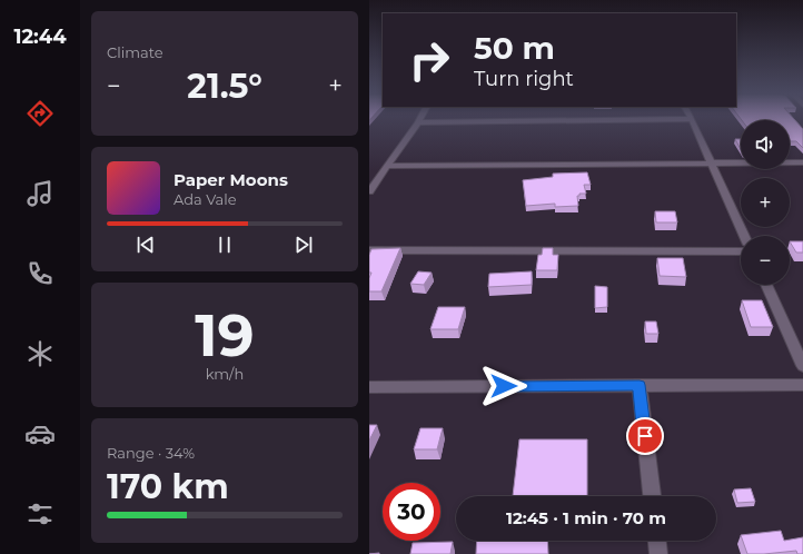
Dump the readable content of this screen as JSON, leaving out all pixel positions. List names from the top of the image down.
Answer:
{
  "page": {
    "tabs": "12:44",
    "tile": [
      "Climate",
      ["19", "km/h"],
      ["Range · 34%", "170 km"]
    ],
    "turn": ["50 m", "Turn right"],
    "heat": ["−", "21.5°", "+"],
    "map_buttons": ["+", "−"],
    "song": ["Paper Moons", "Ada Vale"],
    "limit": "30",
    "trip": "12:45 · 1 min · 70 m"
  }
}
